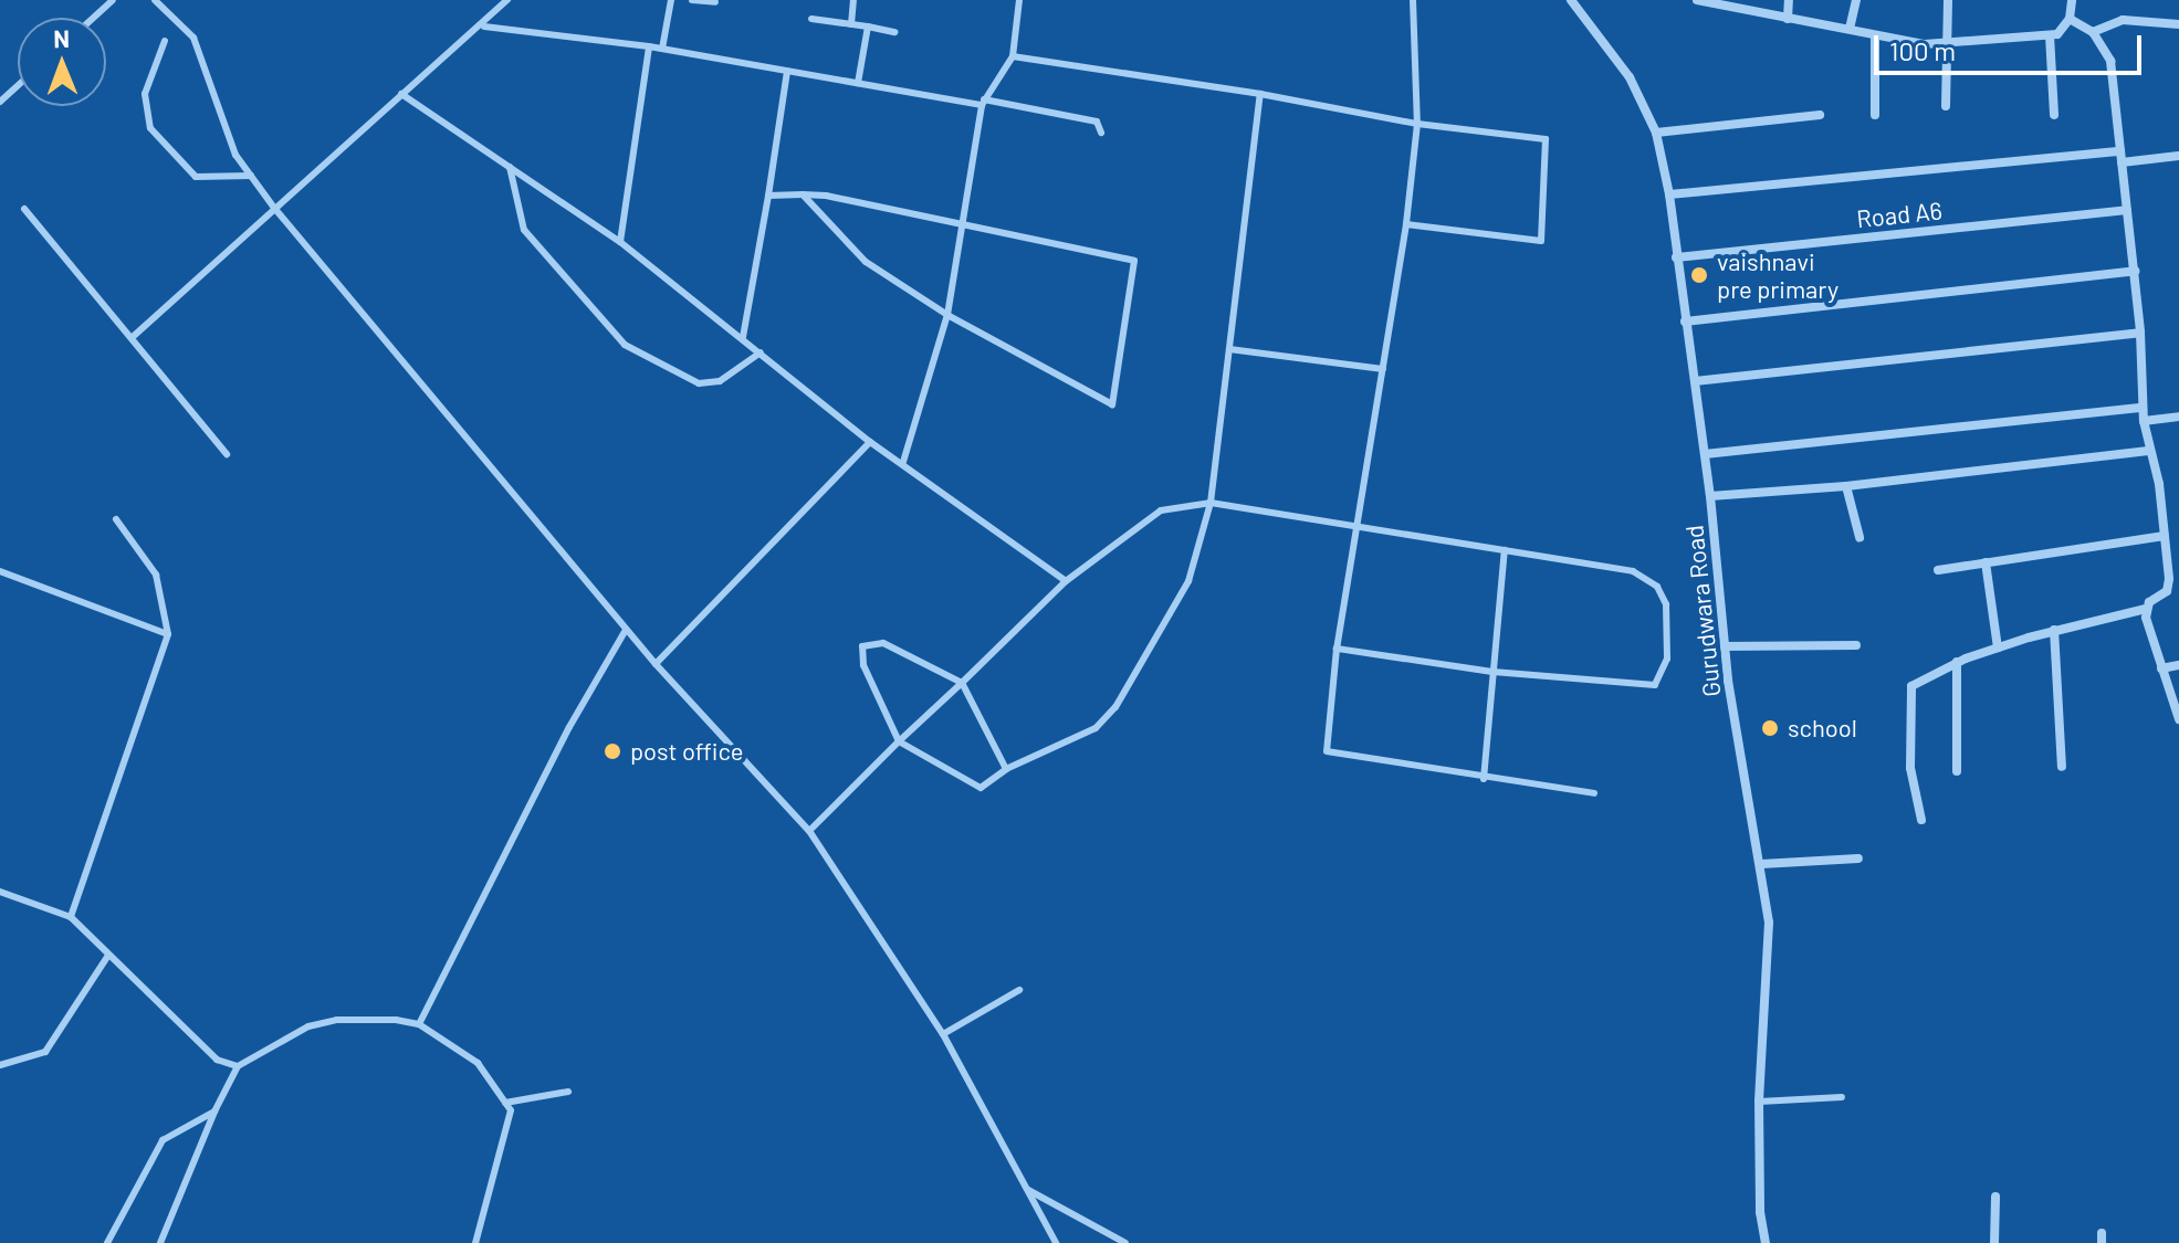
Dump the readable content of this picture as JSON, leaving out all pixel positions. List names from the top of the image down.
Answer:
{
  "streets": {
    "street": ["Road A6", "Gurudwara Road"]
  },
  "crossings": [
    ["Road A6", "Gurudwara Road"]
  ],
  "places": ["vaishnavi pre primary", "school", "post office"],
  "scale_bar": "100 m",
  "north": "top"
}
